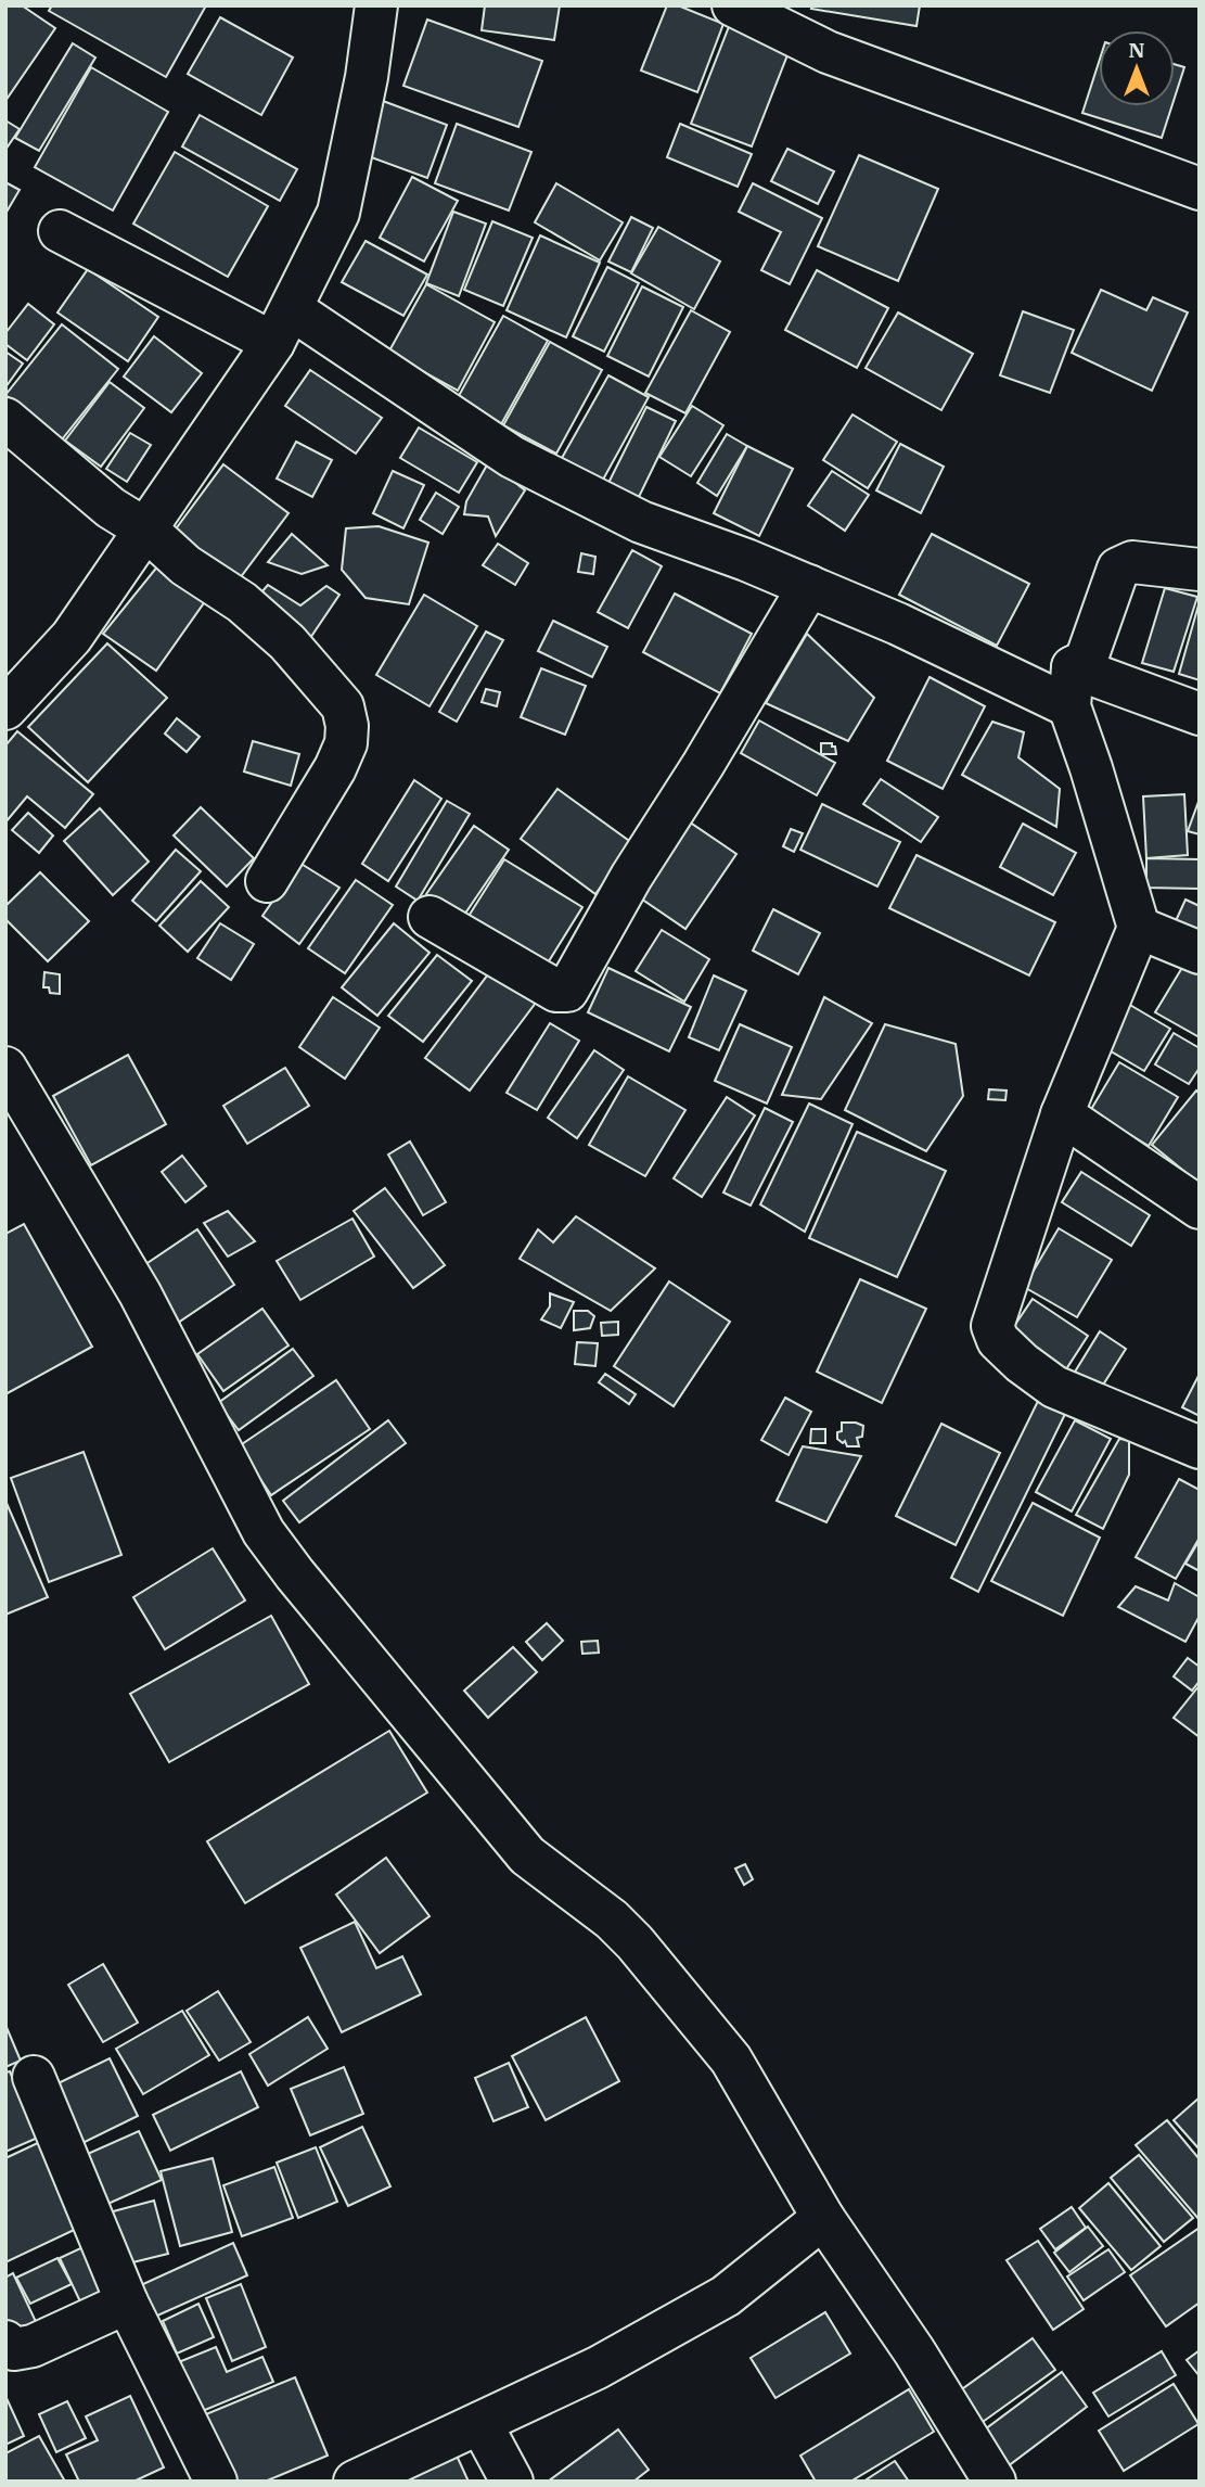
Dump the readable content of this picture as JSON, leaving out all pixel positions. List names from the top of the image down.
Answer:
{
  "north": "top"
}
